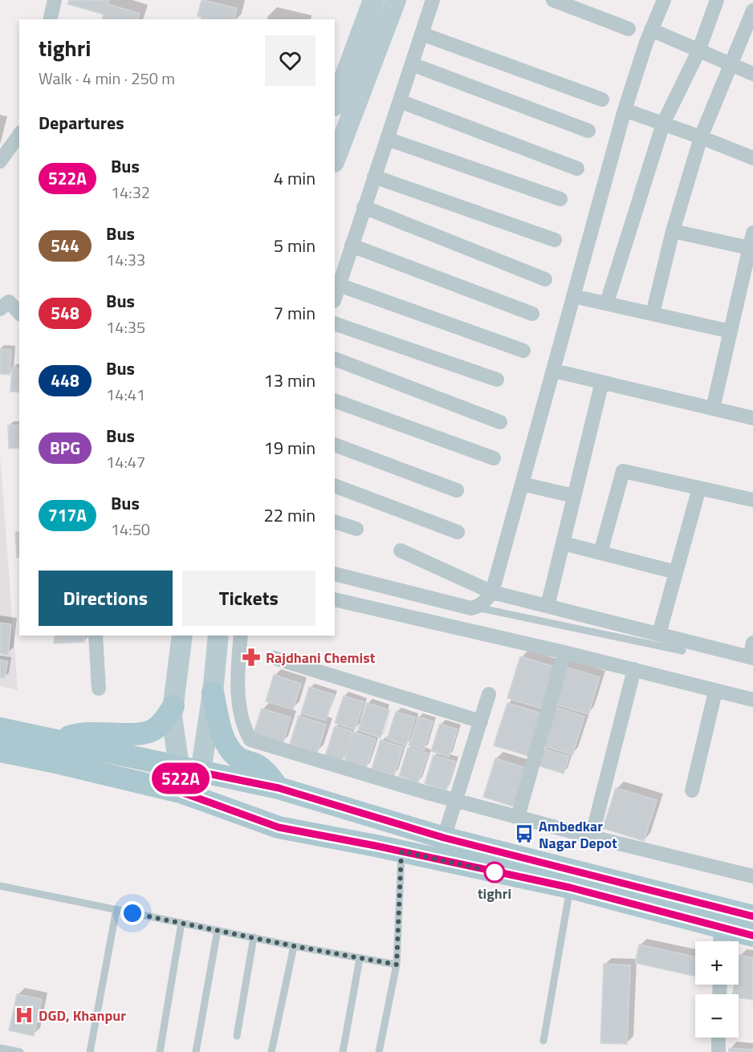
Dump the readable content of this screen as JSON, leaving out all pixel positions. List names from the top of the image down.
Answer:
{
  "places": {
    "pharmacy": ["Rajdhani Chemist"],
    "bus stop": ["Ambedkar Nagar Depot"],
    "other": ["tighri"],
    "hospital": ["DGD, Khanpur"]
  },
  "lines": ["bus line 522A"],
  "page": {
    "on_map": "522A",
    "heading": [
      ["tighri", "Walk · 4 min · 250 m"],
      "Departures"
    ],
    "list": [
      {
        "mark": "522A",
        "name": "Bus",
        "note": "14:32",
        "value": "4 min"
      },
      {
        "mark": "544",
        "name": "Bus",
        "note": "14:33",
        "value": "5 min"
      },
      {
        "mark": "548",
        "name": "Bus",
        "note": "14:35",
        "value": "7 min"
      },
      {
        "mark": "448",
        "name": "Bus",
        "note": "14:41",
        "value": "13 min"
      },
      {
        "mark": "BPG",
        "name": "Bus",
        "note": "14:47",
        "value": "19 min"
      },
      {
        "mark": "717A",
        "name": "Bus",
        "note": "14:50",
        "value": "22 min"
      }
    ],
    "buttons": ["Directions", "Tickets"],
    "map_buttons": ["+", "−"]
  }
}
